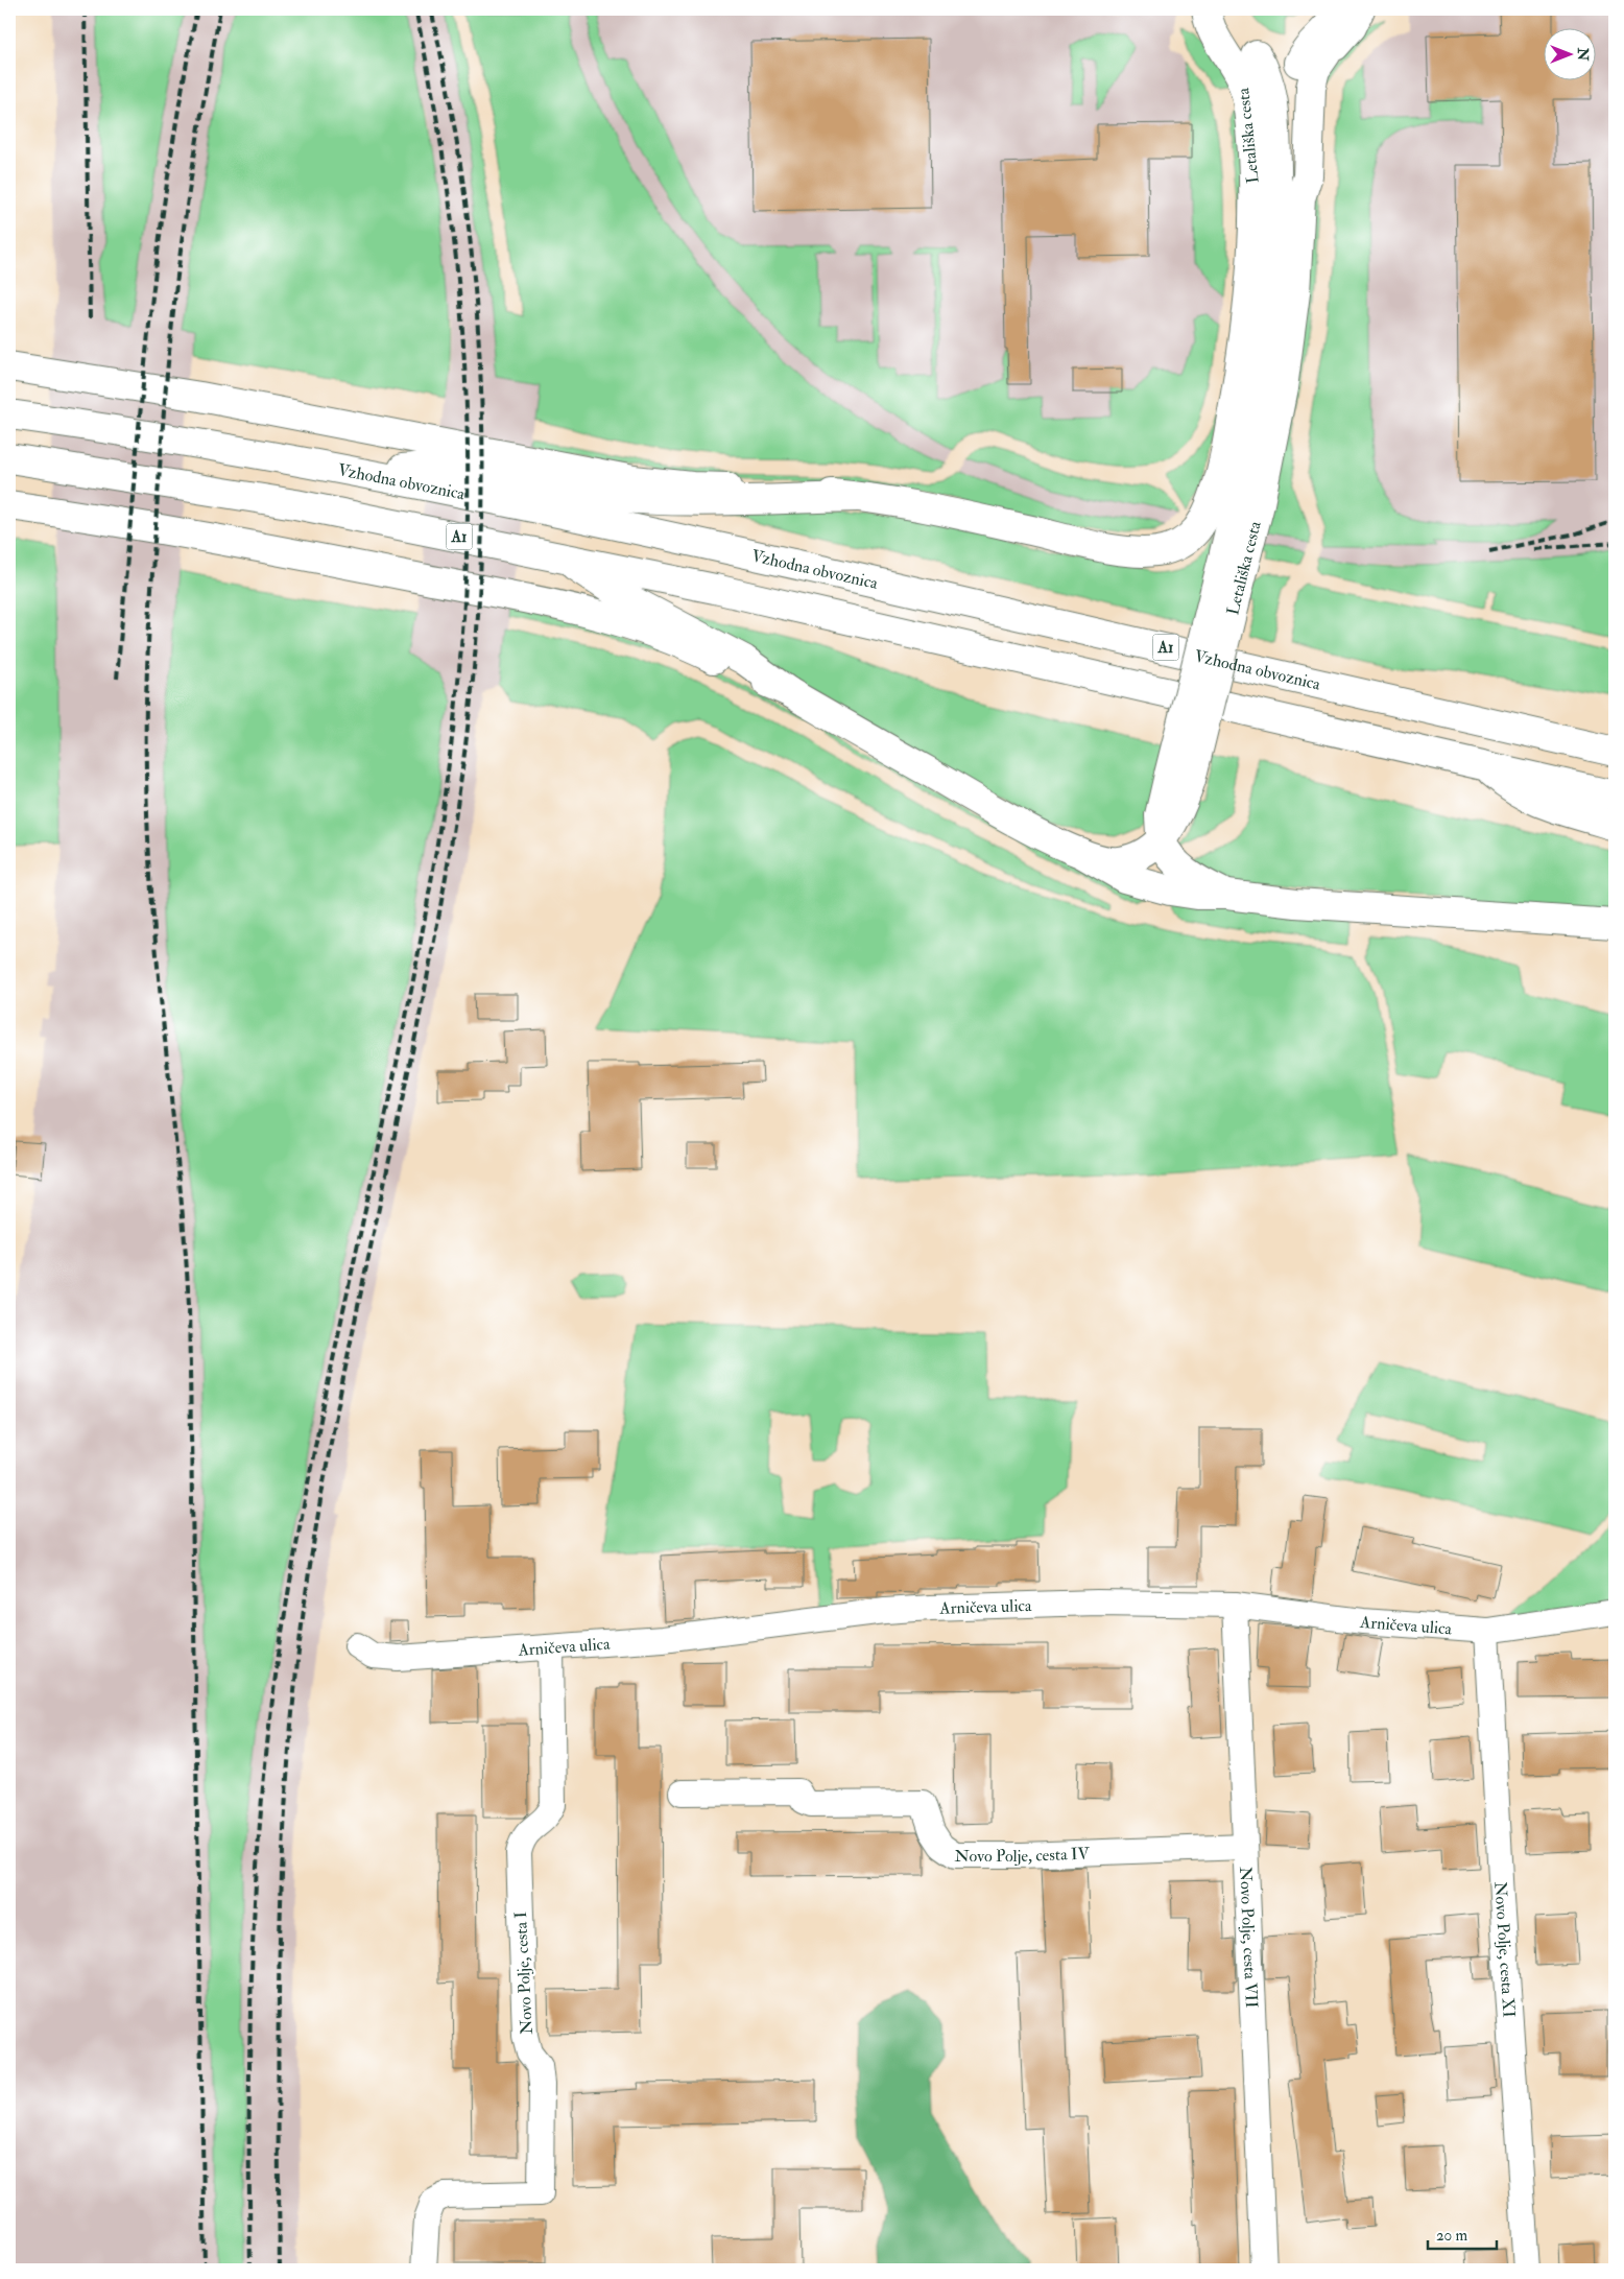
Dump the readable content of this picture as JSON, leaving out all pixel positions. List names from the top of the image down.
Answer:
{
  "streets": {
    "main road": ["Letališka cesta", "Vzhodna obvoznica", "A1"],
    "street": [
      "Arničeva ulica",
      "Novo Polje, cesta IV",
      "Novo Polje, cesta VII",
      "Novo Polje, cesta XI",
      "Novo Polje, cesta I"
    ]
  },
  "crossings": [
    ["Arničeva ulica", "Novo Polje, cesta VII"],
    ["Arničeva ulica", "Novo Polje, cesta XI"],
    ["Arničeva ulica", "Novo Polje, cesta I"],
    ["Novo Polje, cesta IV", "Novo Polje, cesta VII"]
  ],
  "scale_bar": "20 m",
  "north": "right"
}
